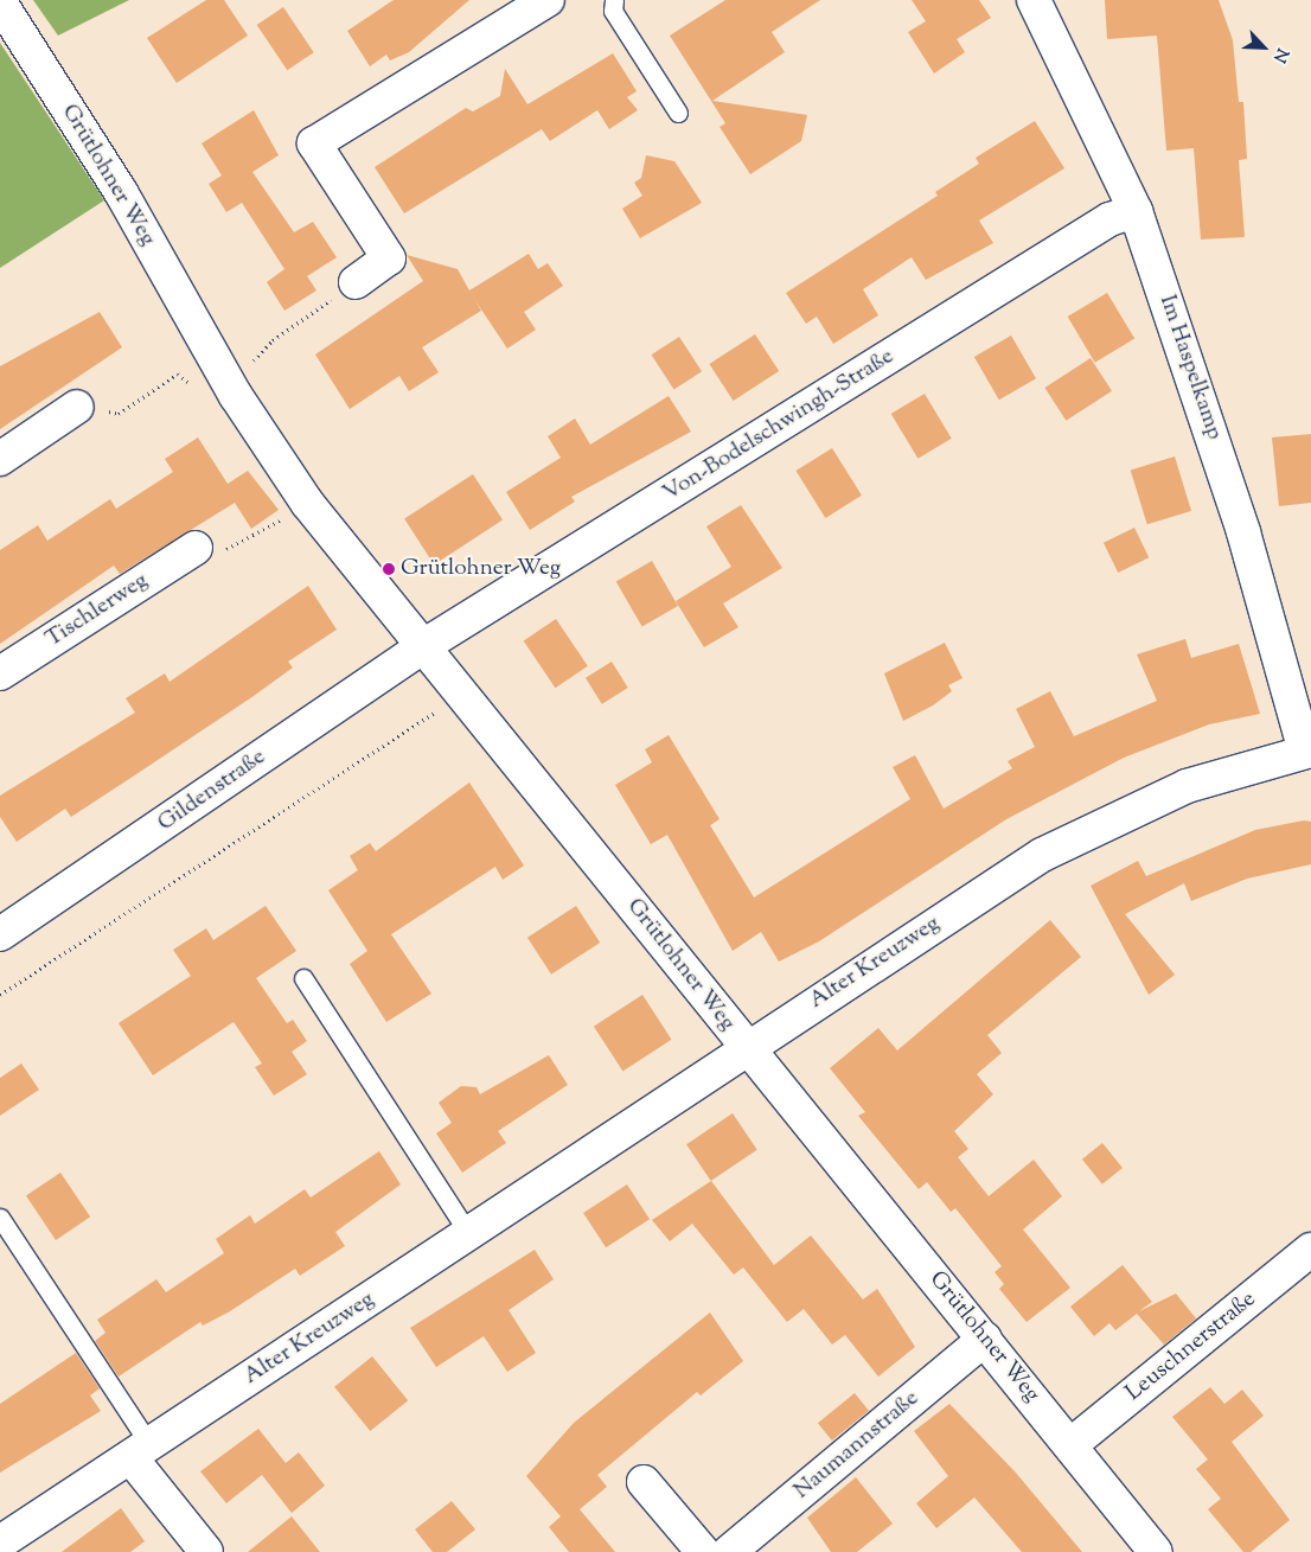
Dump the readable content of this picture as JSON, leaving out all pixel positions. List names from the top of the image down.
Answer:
{
  "streets": {
    "street": [
      "Grütlohner Weg",
      "Im Haspelkamp",
      "Von-Bodelschwingh-Straße",
      "Tischlerweg",
      "Gildenstraße",
      "Alter Kreuzweg",
      "Leuschnerstraße",
      "Naumannstraße"
    ]
  },
  "crossings": [
    ["Grütlohner Weg", "Von-Bodelschwingh-Straße"],
    ["Grütlohner Weg", "Gildenstraße"],
    ["Grütlohner Weg", "Alter Kreuzweg"],
    ["Grütlohner Weg", "Leuschnerstraße"],
    ["Grütlohner Weg", "Naumannstraße"],
    ["Im Haspelkamp", "Von-Bodelschwingh-Straße"],
    ["Im Haspelkamp", "Alter Kreuzweg"],
    ["Von-Bodelschwingh-Straße", "Gildenstraße"]
  ],
  "places": ["Grütlohner Weg"],
  "north": "bottom right"
}
